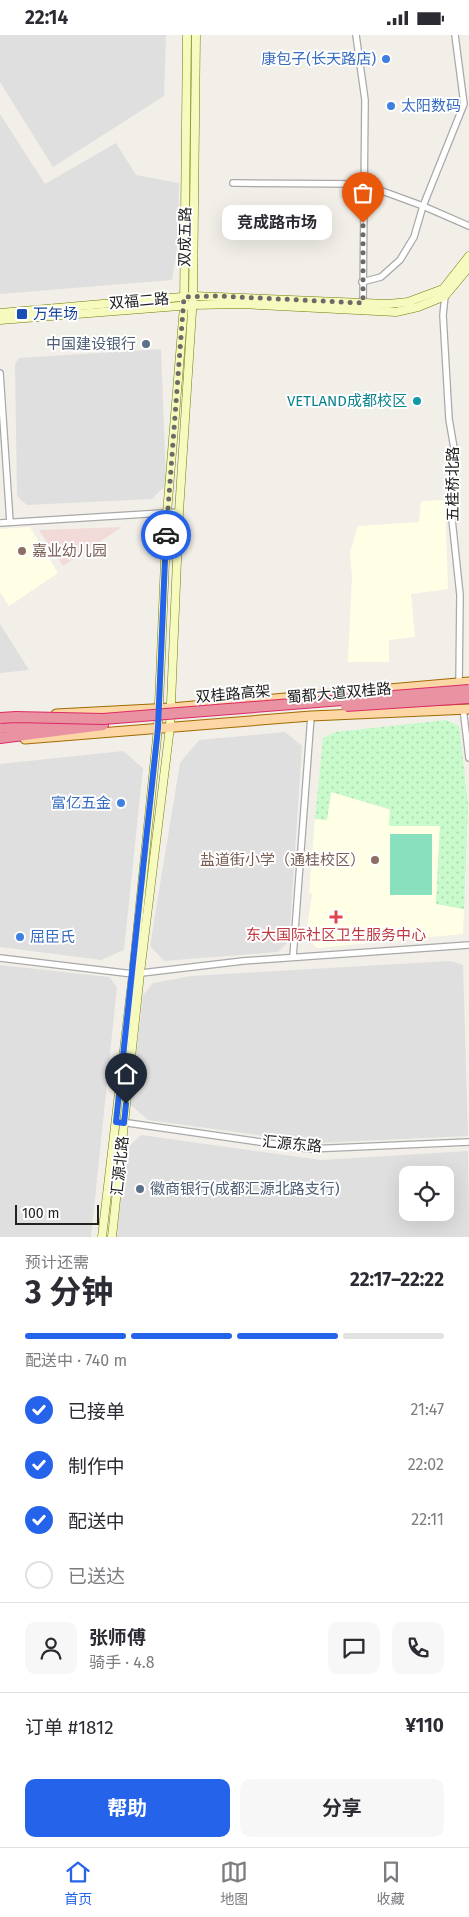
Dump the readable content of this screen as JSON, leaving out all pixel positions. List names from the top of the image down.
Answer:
{
  "streets": {
    "highway": ["双桂路高架"],
    "main road": ["蜀都大道双桂路"],
    "street": [
      "双成五路",
      "双福二路",
      "五桂桥北路",
      "汇源东路",
      "汇源北路"
    ]
  },
  "crossings": [
    ["双成五路", "双福二路"],
    ["双成五路", "蜀都大道双桂路"],
    ["双成五路", "汇源北路"],
    ["双福二路", "五桂桥北路"],
    ["五桂桥北路", "蜀都大道双桂路"],
    ["蜀都大道双桂路", "汇源北路"],
    ["汇源东路", "汇源北路"]
  ],
  "places": {
    "other": [
      "康包子(长天路店)",
      "太阳数码",
      "竞成路市场",
      "中国建设银行",
      "VETLAND成都校区",
      "嘉业幼儿园",
      "富亿五金",
      "盐道街小学（通桂校区）",
      "屈臣氏",
      "徽商银行(成都汇源北路支行)"
    ],
    "transit": ["万年场"],
    "health": ["东大国际社区卫生服务中心"]
  },
  "scale_bar": "100 m",
  "page": {
    "status": "22:14",
    "bubble": "竞成路市场",
    "scale": "100 m",
    "heading": ["3 分钟", "预计还需", "22:17–22:22"],
    "panel": [
      "张师傅",
      "骑手 · 4.8",
      "订单 #1812",
      "¥110"
    ],
    "bar": "配送中 · 740 m",
    "list": [
      ["已接单", "21:47"],
      ["制作中", "22:02"],
      ["配送中", "22:11"],
      "已送达"
    ],
    "buttons": ["帮助", "分享"],
    "tabs": ["首页", "地图", "收藏"]
  }
}
